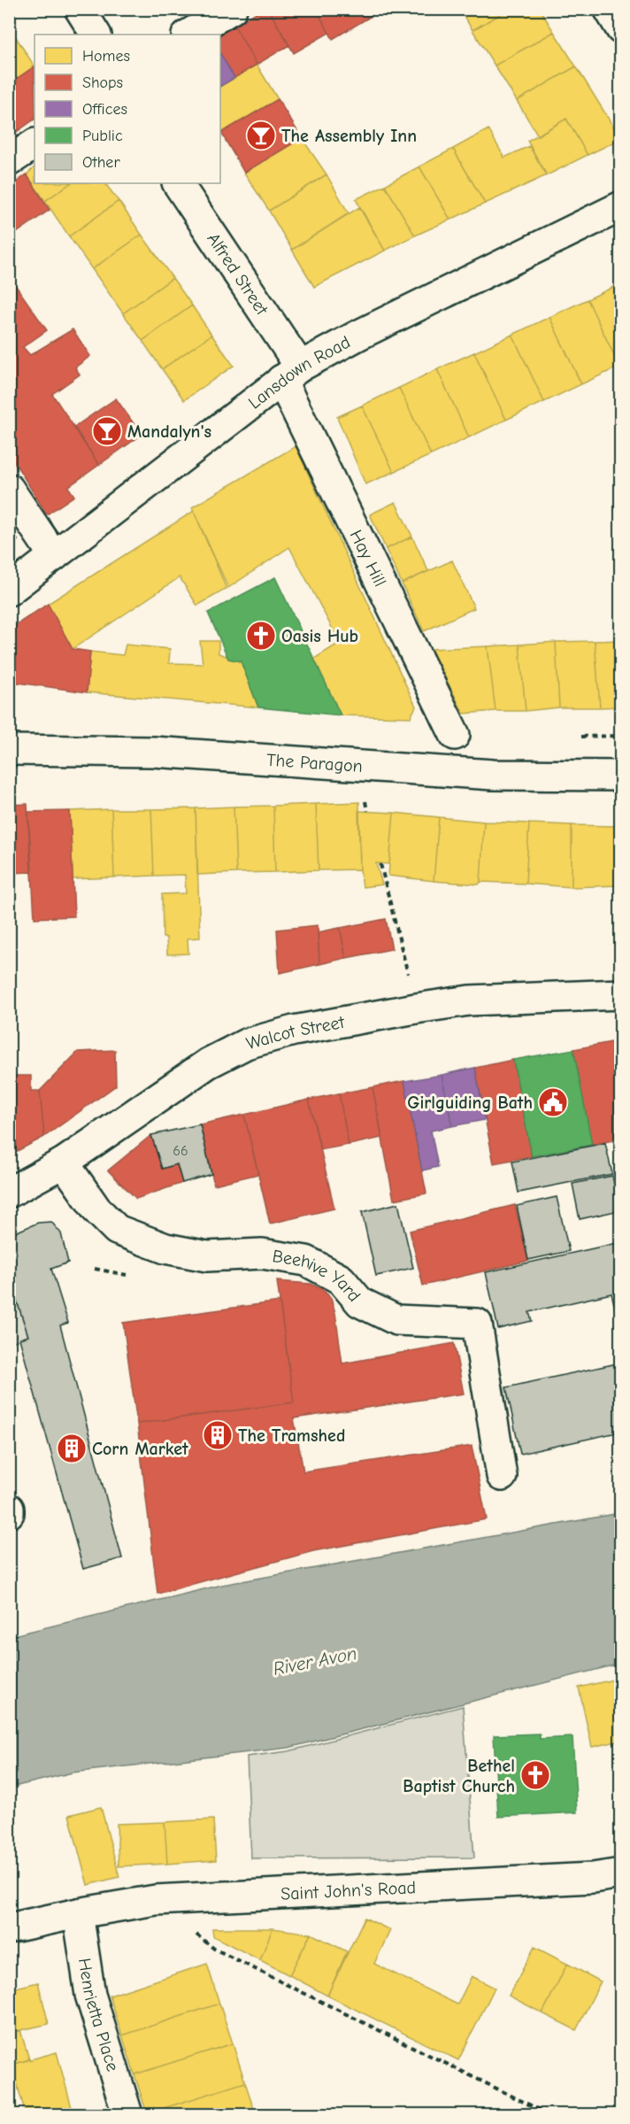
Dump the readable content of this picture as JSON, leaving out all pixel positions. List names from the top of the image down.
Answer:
{
  "streets": {
    "street": [
      "Alfred Street",
      "Lansdown Road",
      "Hay Hill",
      "The Paragon",
      "Walcot Street",
      "Beehive Yard",
      "Saint John's Road",
      "Henrietta Place"
    ]
  },
  "crossings": [
    ["Alfred Street", "Lansdown Road"],
    ["Alfred Street", "Hay Hill"],
    ["Lansdown Road", "Hay Hill"],
    ["Walcot Street", "Beehive Yard"],
    ["Saint John's Road", "Henrietta Place"]
  ],
  "water": ["River Avon"],
  "places": {
    "bar": ["The Assembly Inn", "Mandalyn's"],
    "church": ["Oasis Hub", "Bethel Baptist Church"],
    "public building": ["Girlguiding Bath"],
    "building": ["The Tramshed", "Corn Market"]
  },
  "house_numbers": ["66"],
  "legend": [
    "Homes",
    "Shops",
    "Offices",
    "Public",
    "Other"
  ]
}
